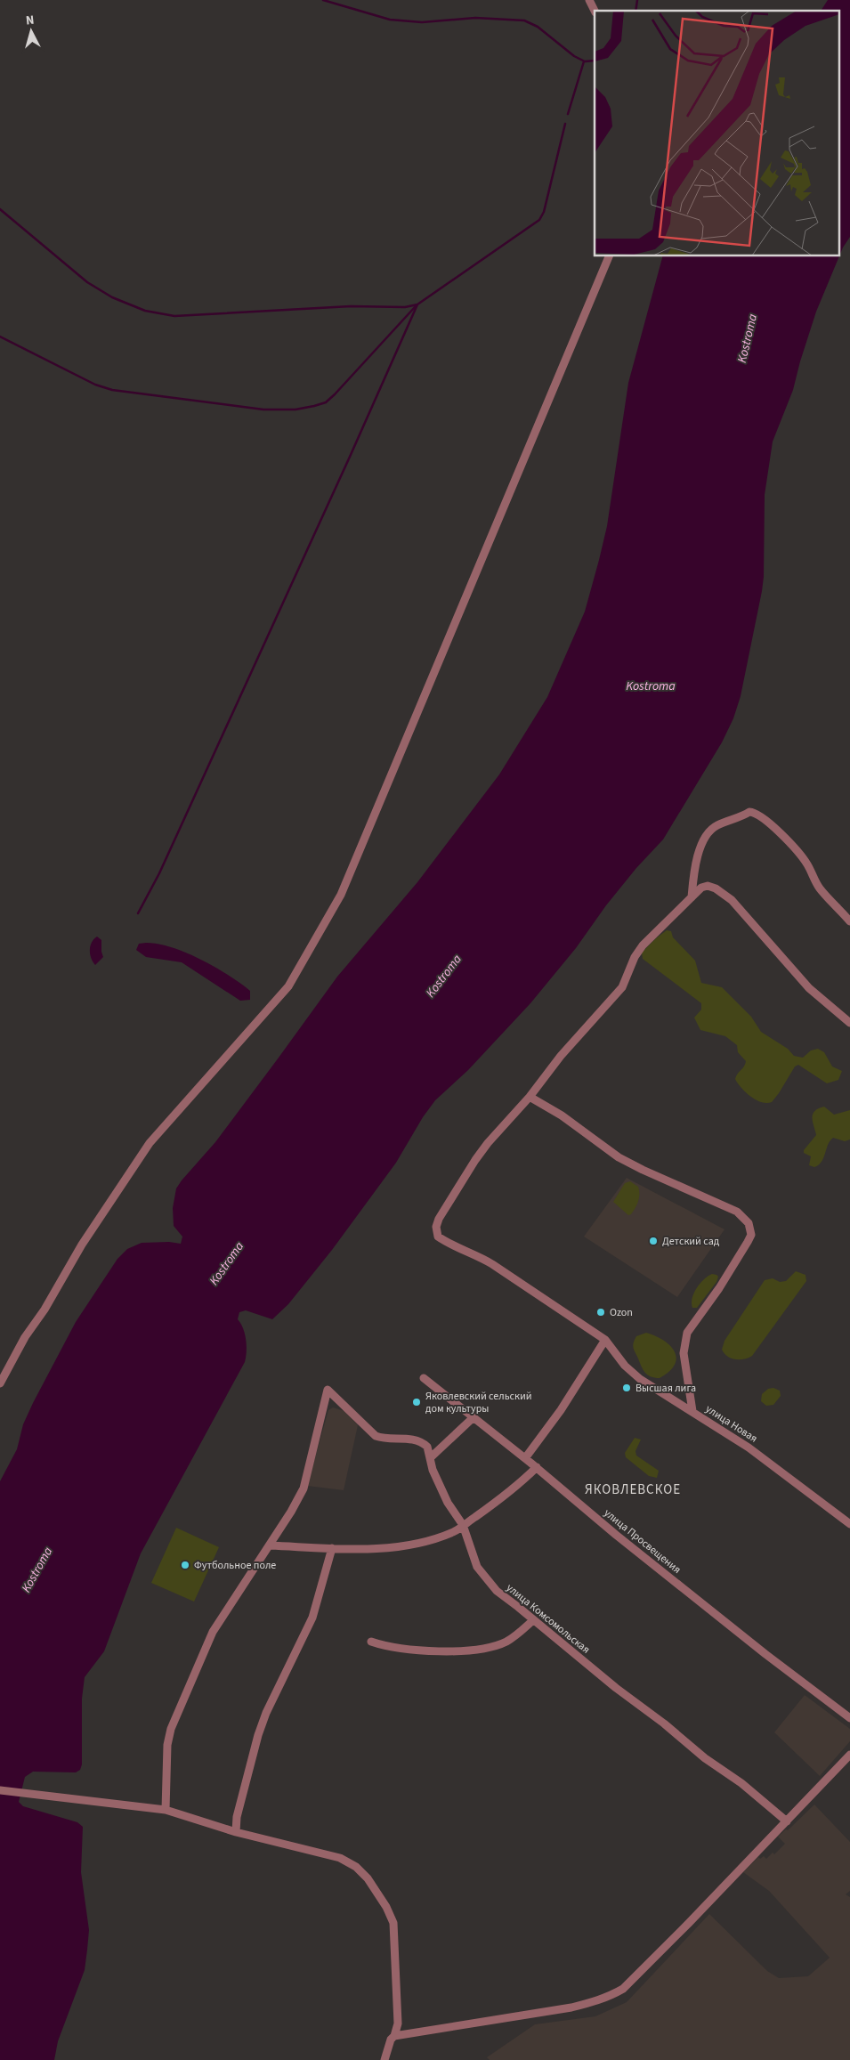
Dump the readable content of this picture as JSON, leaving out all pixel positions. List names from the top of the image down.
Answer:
{
  "streets": {
    "street": ["улица Новая", "улица Просвещения", "улица Комсомольская"]
  },
  "districts": ["ЯКОВЛЕВСКОЕ"],
  "water": ["Kostroma"],
  "places": [
    "Детский сад",
    "Ozon",
    "Высшая лига",
    "Яковлевский сельский дом культуры",
    "Футбольное поле"
  ],
  "north": "top"
}
